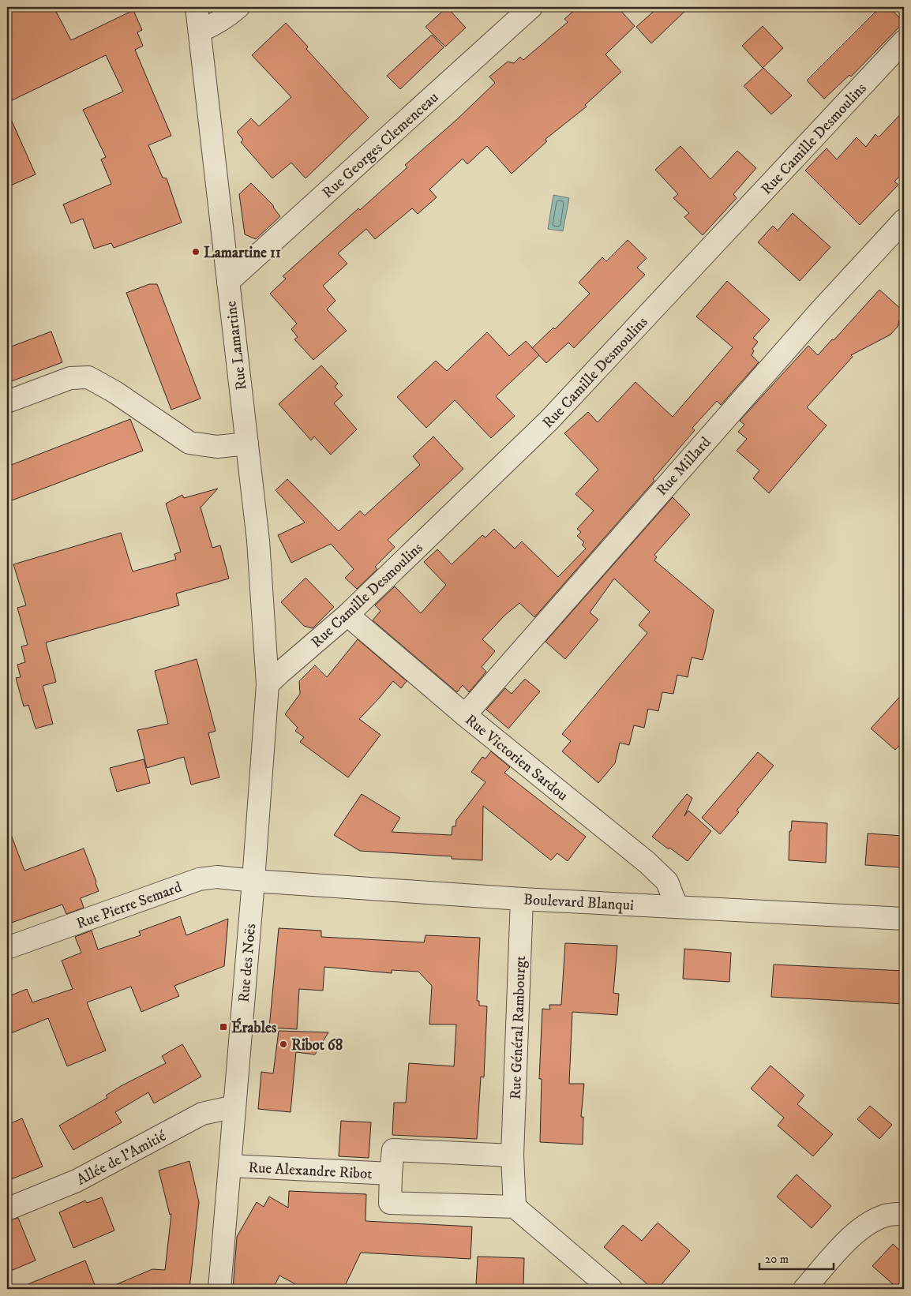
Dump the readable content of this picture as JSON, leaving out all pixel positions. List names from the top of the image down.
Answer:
{
  "streets": {
    "street": [
      "Rue Camille Desmoulins",
      "Rue Georges Clemenceau",
      "Rue Lamartine",
      "Rue Millard",
      "Rue Victorien Sardou",
      "Boulevard Blanqui",
      "Rue Pierre Semard",
      "Rue des Noës",
      "Rue Général Rambourgt",
      "Allée de l'Amitié",
      "Rue Alexandre Ribot"
    ]
  },
  "crossings": [
    ["Rue Camille Desmoulins", "Rue Lamartine"],
    ["Rue Camille Desmoulins", "Rue Victorien Sardou"],
    ["Rue Camille Desmoulins", "Rue des Noës"],
    ["Rue Georges Clemenceau", "Rue Lamartine"],
    ["Rue Lamartine", "Rue des Noës"],
    ["Rue Millard", "Rue Victorien Sardou"],
    ["Rue Victorien Sardou", "Boulevard Blanqui"],
    ["Boulevard Blanqui", "Rue Pierre Semard"],
    ["Boulevard Blanqui", "Rue des Noës"],
    ["Boulevard Blanqui", "Rue Général Rambourgt"],
    ["Rue Pierre Semard", "Rue des Noës"],
    ["Rue des Noës", "Allée de l'Amitié"],
    ["Rue des Noës", "Rue Alexandre Ribot"],
    ["Rue Général Rambourgt", "Rue Alexandre Ribot"]
  ],
  "places": {
    "other": ["Lamartine 11", "Ribot 68"],
    "transit": ["Érables"]
  },
  "scale_bar": "20 m"
}
